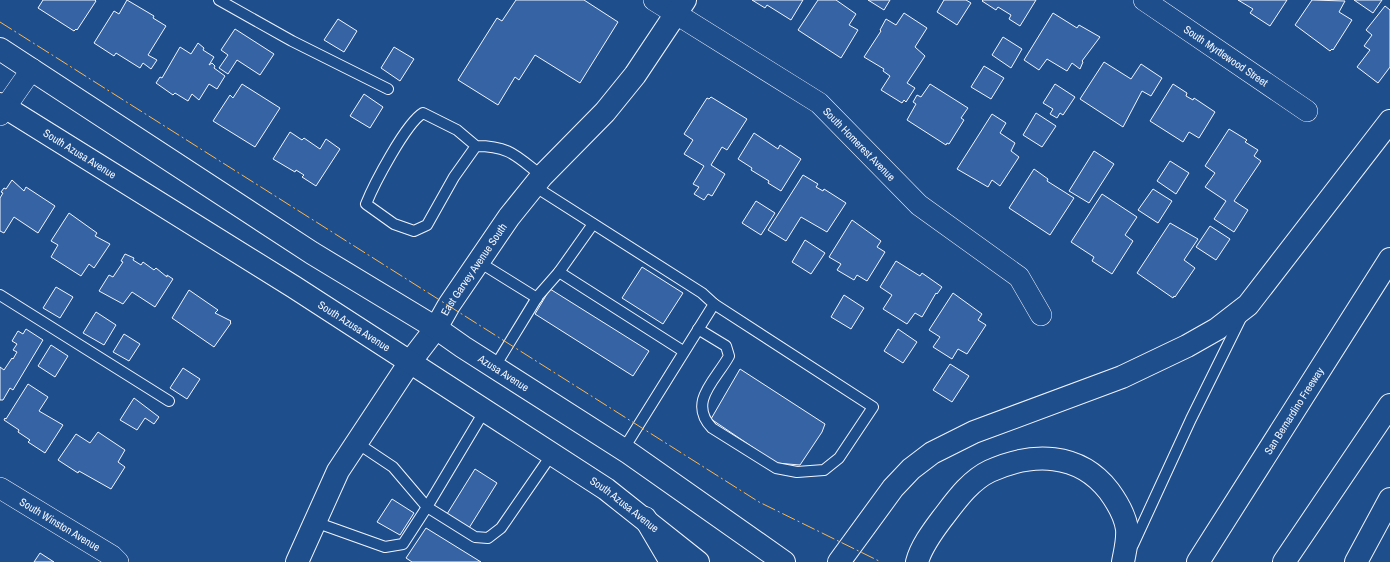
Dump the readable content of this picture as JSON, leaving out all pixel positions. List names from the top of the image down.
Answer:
{
  "streets": {
    "main road": [
      "South Azusa Avenue",
      "East Garvey Avenue South",
      "Azusa Avenue",
      "San Bernardino Freeway"
    ],
    "street": ["South Myrtlewood Street", "South Homerest Avenue", "South Winston Avenue"]
  },
  "crossings": [
    ["South Homerest Avenue", "East Garvey Avenue South"],
    ["South Azusa Avenue", "East Garvey Avenue South"],
    ["East Garvey Avenue South", "Azusa Avenue"]
  ]
}
